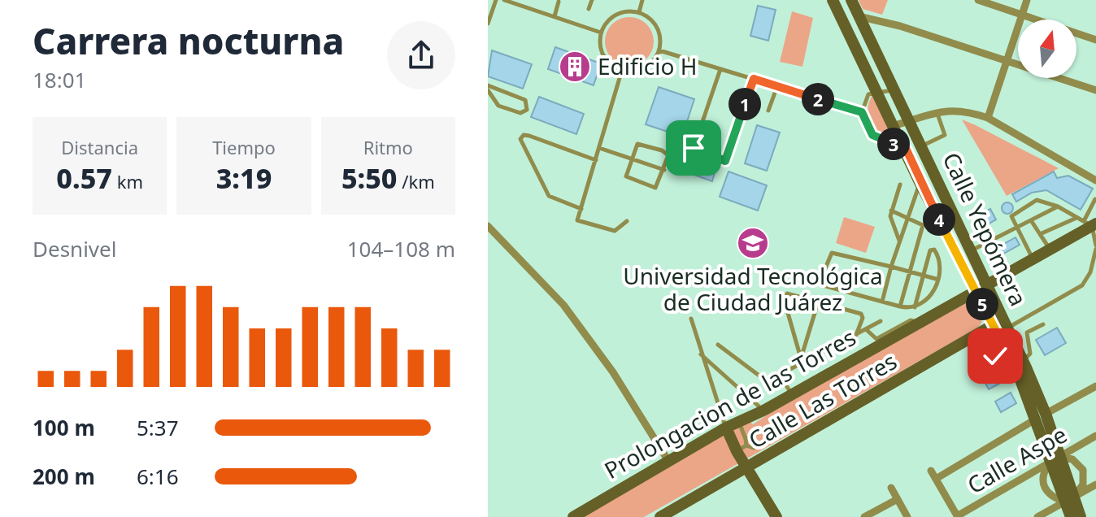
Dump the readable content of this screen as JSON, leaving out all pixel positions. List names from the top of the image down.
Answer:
{
  "streets": {
    "main road": ["Calle Yepómera", "Calle Las Torres", "Prolongacion de las Torres"],
    "street": ["Calle Aspe"]
  },
  "crossings": [
    ["Calle Yepómera", "Calle Las Torres"],
    ["Calle Yepómera", "Prolongacion de las Torres"],
    ["Calle Yepómera", "Calle Aspe"]
  ],
  "places": {
    "building": ["Edificio H"],
    "school or university": ["Universidad Tecnológica de Ciudad Juárez"]
  },
  "north": "top",
  "page": {
    "heading": ["Carrera nocturna", "18:01"],
    "pins": [
      "2",
      "1",
      "3",
      "4",
      "5"
    ],
    "stats": [
      ["Distancia", "0.57 km"],
      ["Tiempo", "3:19"],
      ["Ritmo", "5:50 /km"]
    ],
    "chart": ["Desnivel", "104–108 m"],
    "list": [
      {
        "name": "100 m",
        "note": "5:37"
      },
      {
        "name": "200 m",
        "note": "6:16"
      }
    ]
  }
}
